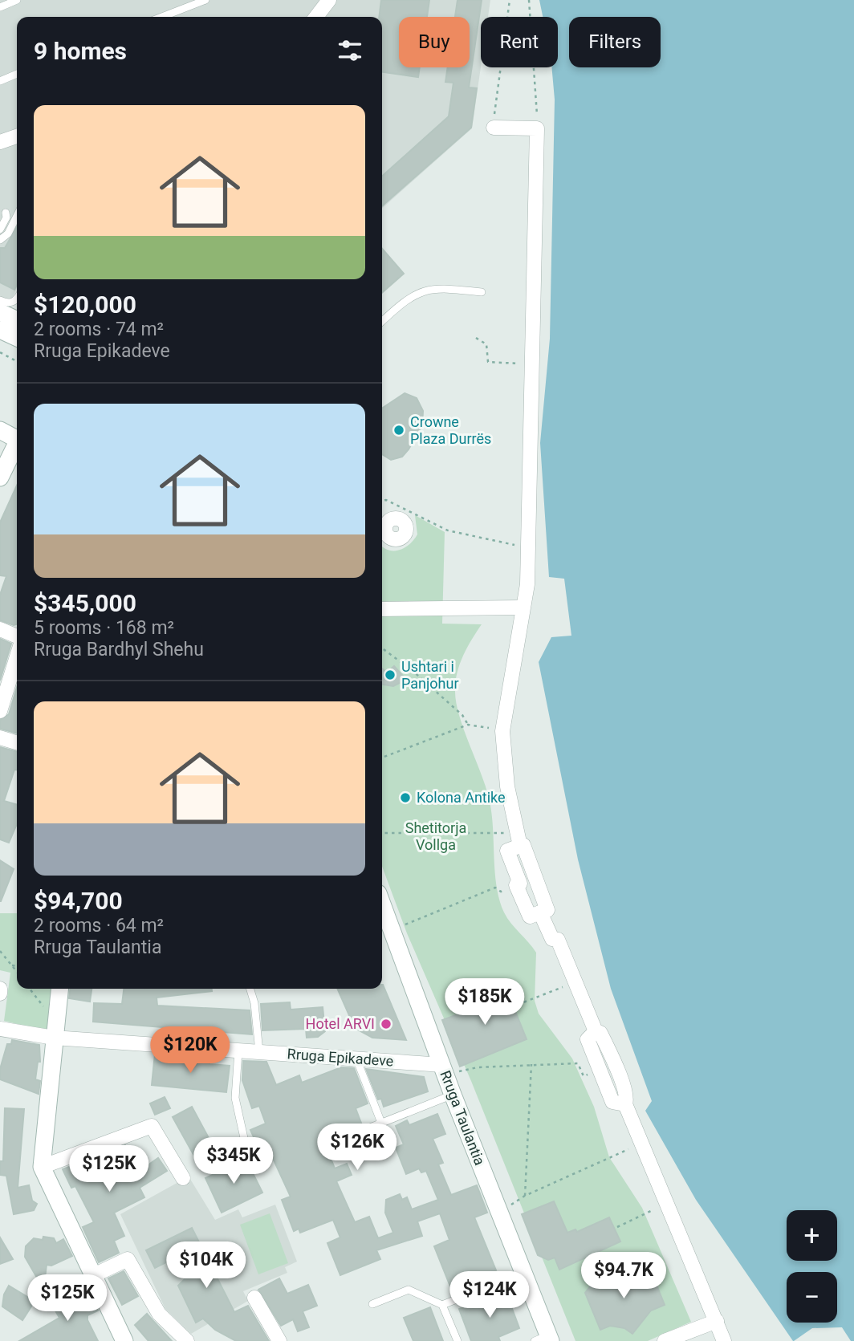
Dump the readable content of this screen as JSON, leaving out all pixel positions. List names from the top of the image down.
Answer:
{
  "streets": {
    "main road": ["Rruga Taulantia"],
    "street": ["Rruga Epikadeve"]
  },
  "crossings": [
    ["Rruga Epikadeve", "Rruga Taulantia"]
  ],
  "parks": ["Shetitorja Vollga"],
  "places": [
    "Crowne Plaza Durrës",
    "Ushtari i Panjohur",
    "Kolona Antike",
    "Hotel ARVI"
  ],
  "page": {
    "chip": ["Buy", "Rent", "Filters"],
    "heading": "9 homes",
    "list": [
      {
        "name": "$120,000",
        "note": "2 rooms · 74 m² · Rruga Epikadeve"
      },
      {
        "name": "$345,000",
        "note": "5 rooms · 168 m² · Rruga Bardhyl Shehu"
      },
      {
        "name": "$94,700",
        "note": "2 rooms · 64 m² · Rruga Taulantia"
      }
    ],
    "price": [
      "$185K",
      "$120K",
      "$126K",
      "$345K",
      "$125K",
      "$104K",
      "$94.7K",
      "$124K",
      "$125K"
    ],
    "map_buttons": ["+", "−"]
  }
}
